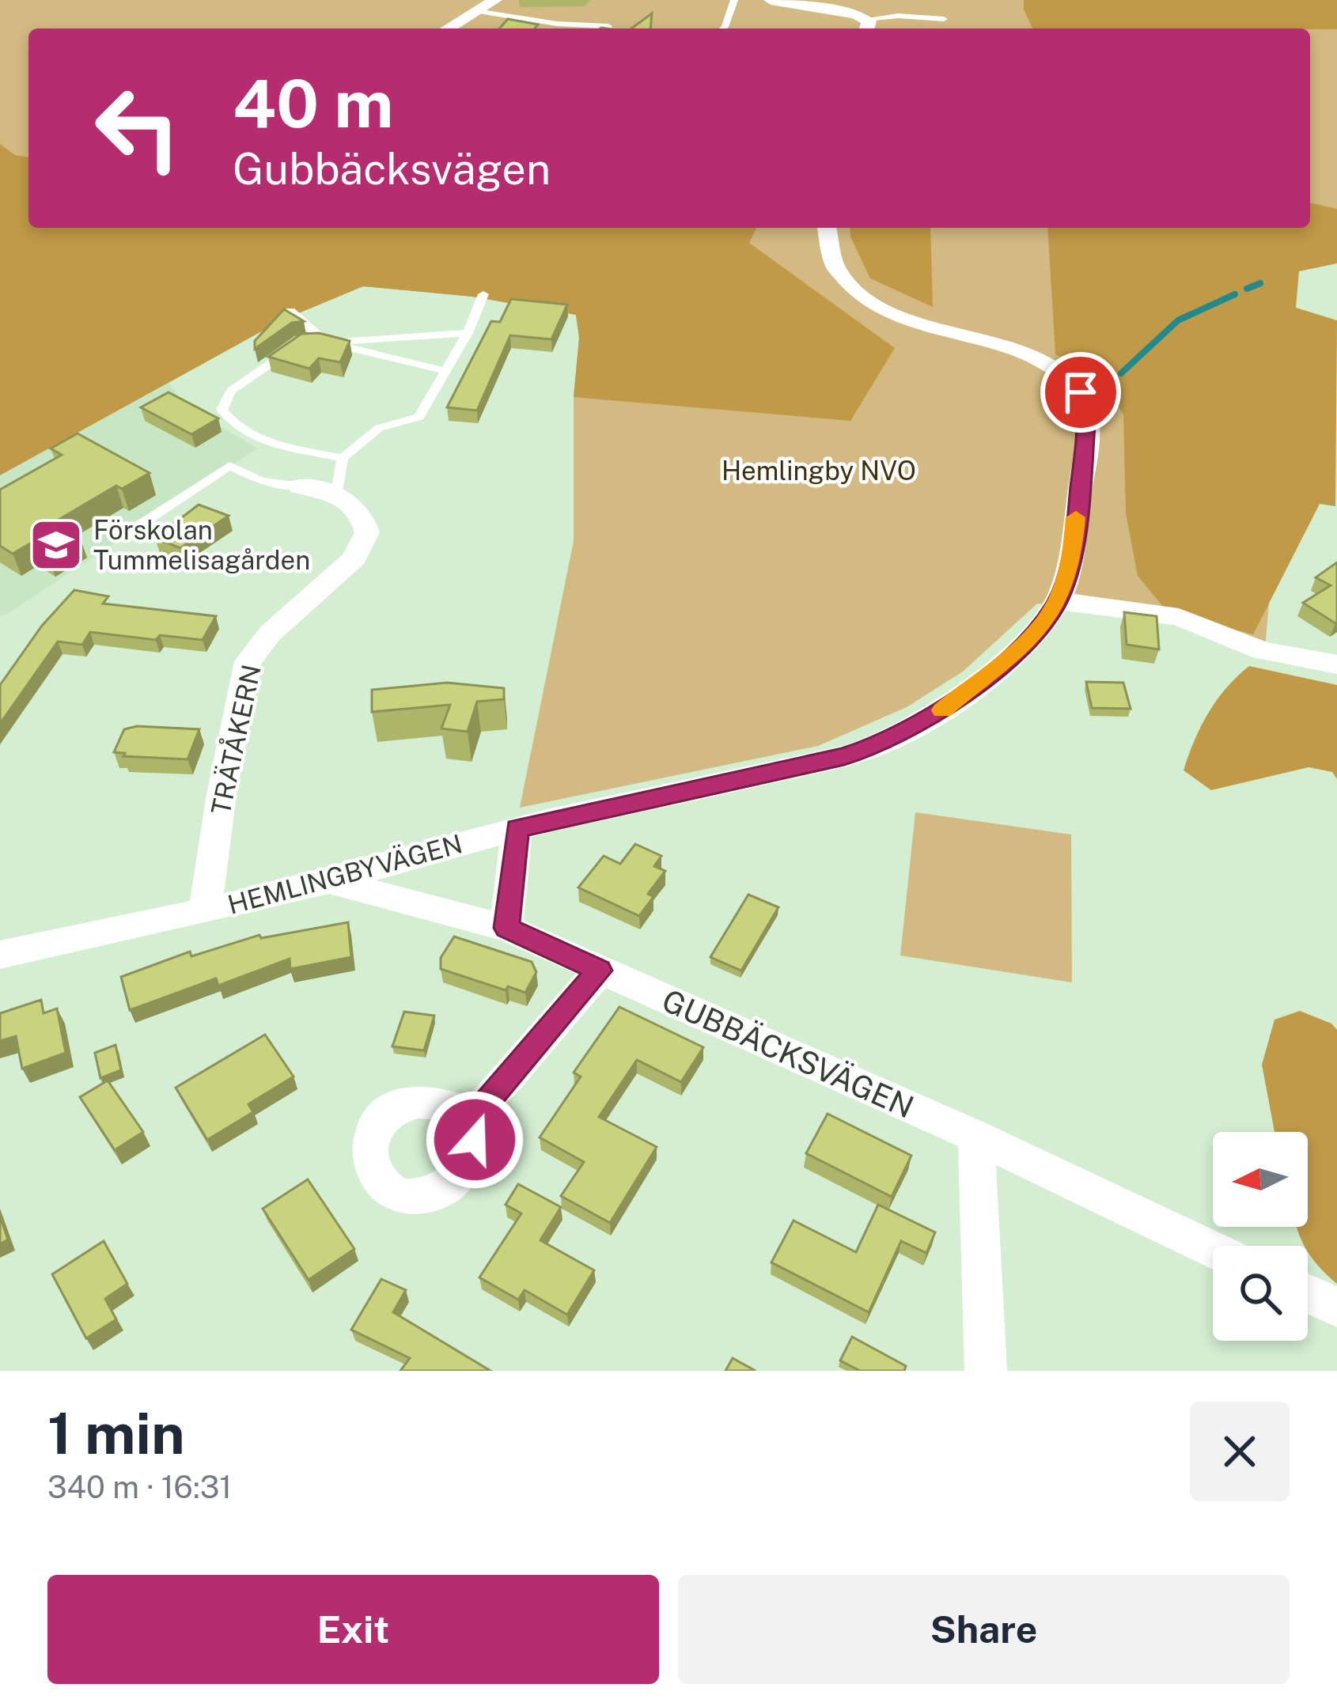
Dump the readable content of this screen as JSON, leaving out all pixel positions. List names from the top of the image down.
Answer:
{
  "streets": {
    "street": ["TRÄTÅKERN", "HEMLINGBYVÄGEN", "GUBBÄCKSVÄGEN"]
  },
  "crossings": [
    ["TRÄTÅKERN", "HEMLINGBYVÄGEN"],
    ["HEMLINGBYVÄGEN", "GUBBÄCKSVÄGEN"]
  ],
  "parks": ["Hemlingby NVO"],
  "places": {
    "school or university": ["Förskolan Tummelisagården"]
  },
  "north": "left",
  "page": {
    "turn": ["40 m", "Gubbäcksvägen"],
    "heading": ["1 min", "340 m · 16:31"],
    "buttons": ["Exit", "Share"]
  }
}
